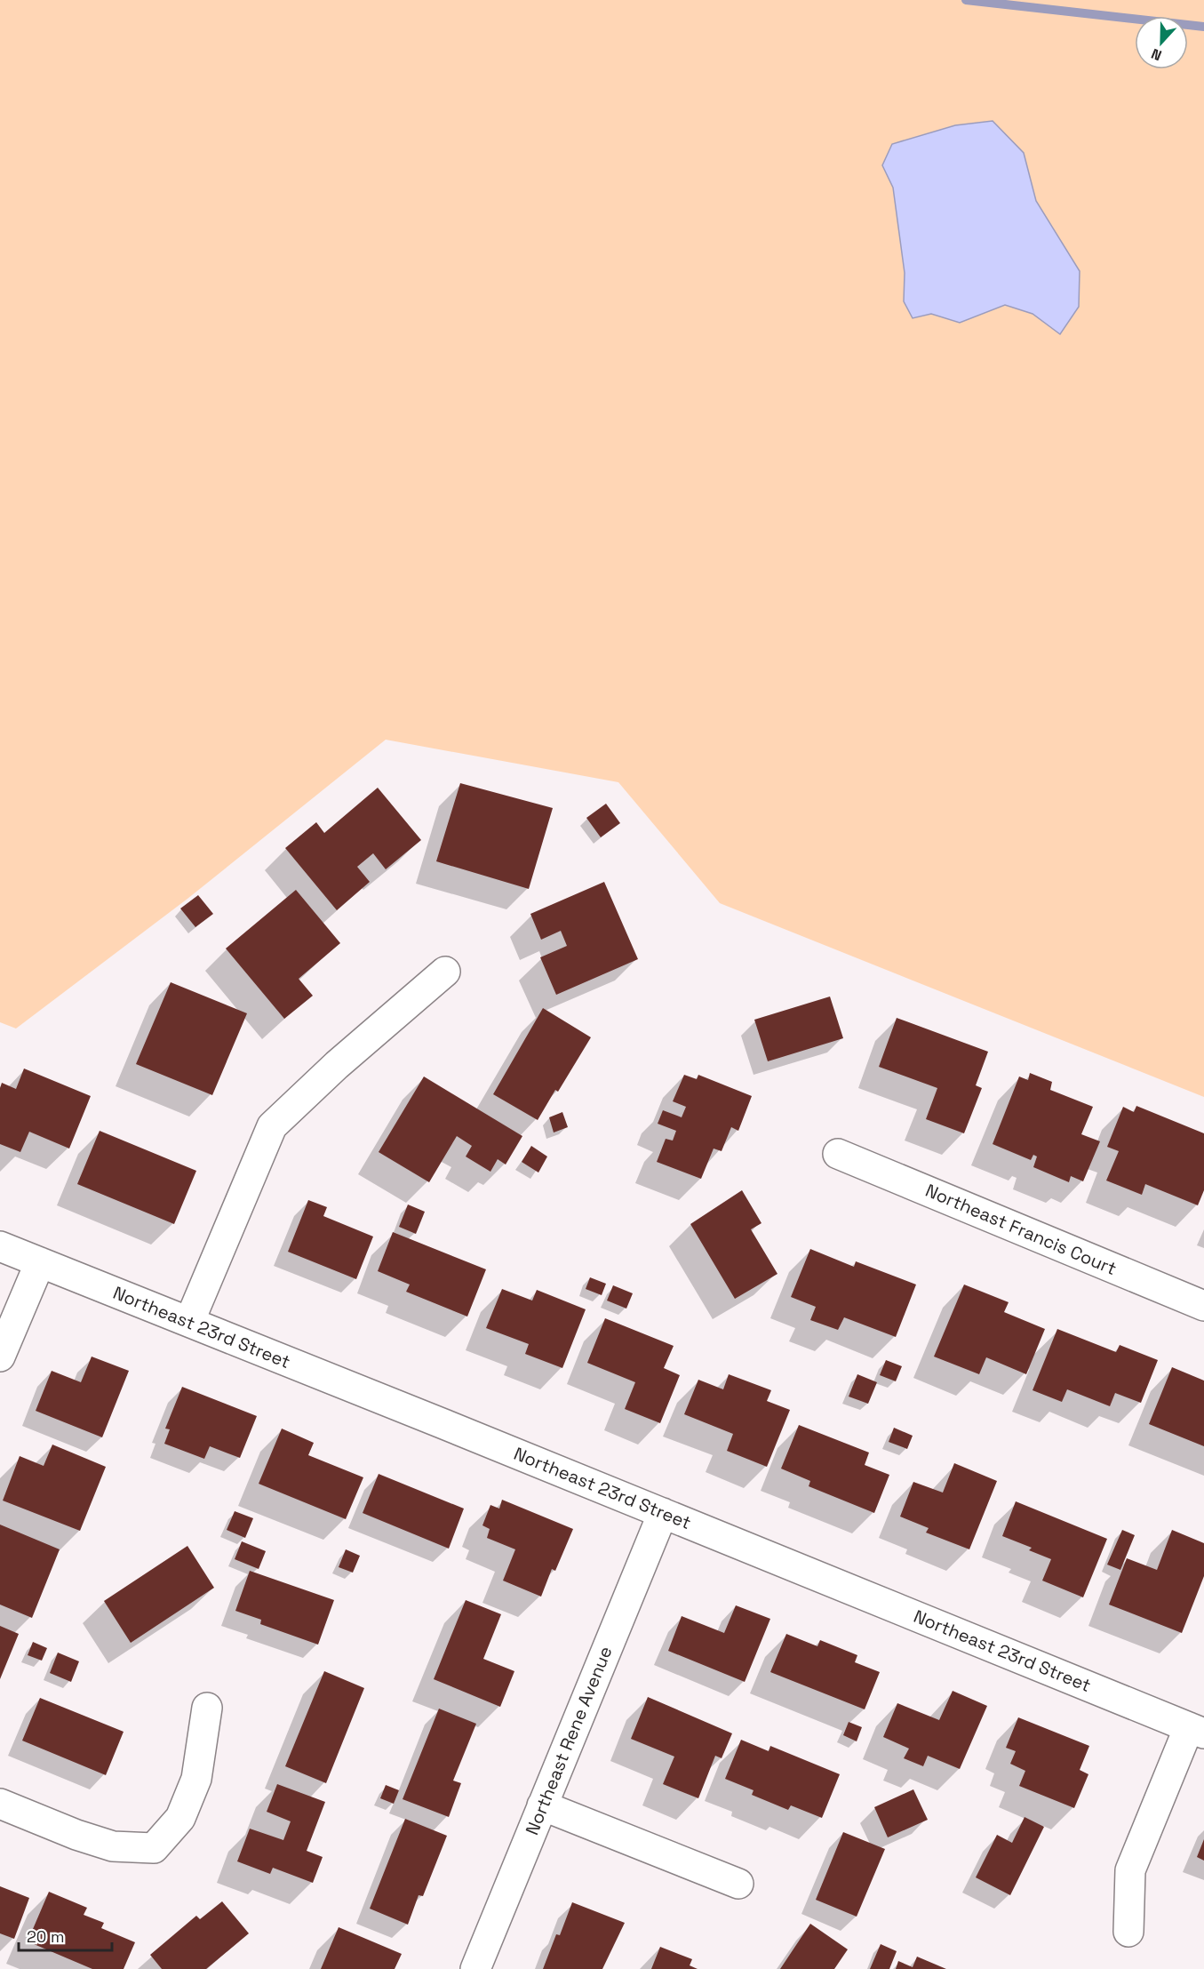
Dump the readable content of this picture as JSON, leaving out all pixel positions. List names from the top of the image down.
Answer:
{
  "streets": {
    "street": ["Northeast Francis Court", "Northeast 23rd Street", "Northeast Rene Avenue"]
  },
  "crossings": [
    ["Northeast 23rd Street", "Northeast Rene Avenue"]
  ],
  "scale_bar": "20 m",
  "north": "bottom"
}
